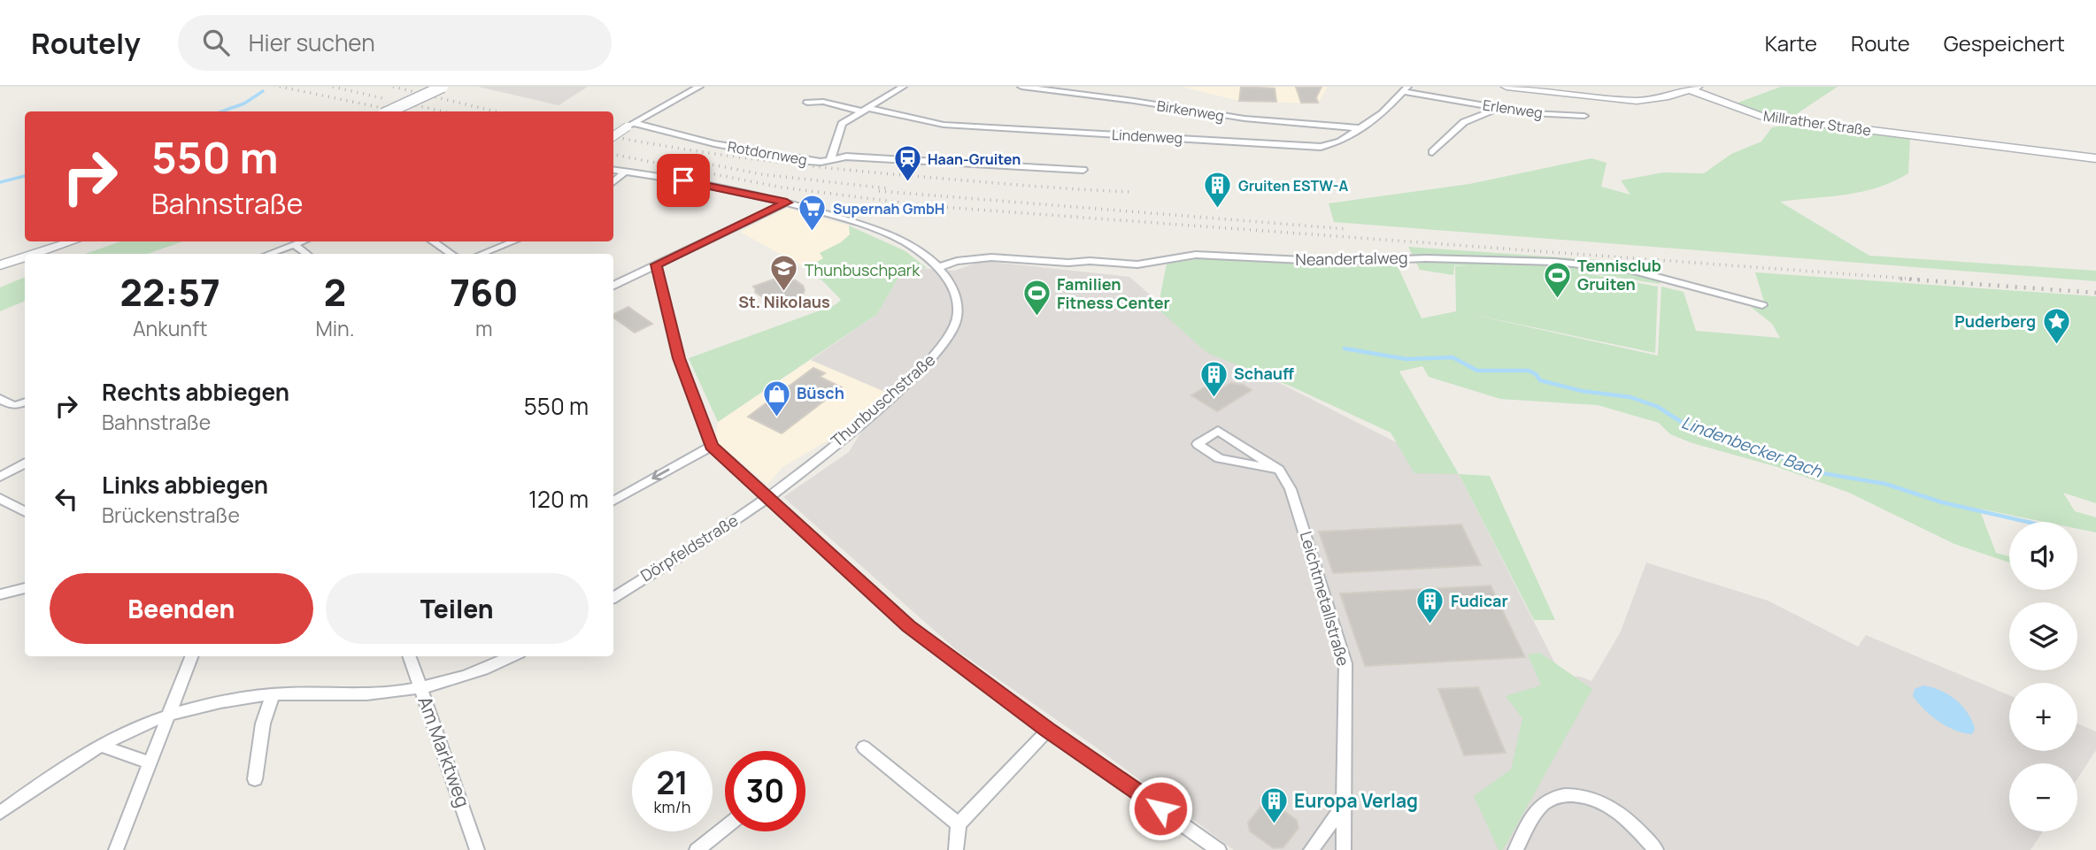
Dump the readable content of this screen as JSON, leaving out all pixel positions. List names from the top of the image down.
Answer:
{
  "streets": {
    "main road": ["Millrather Straße"],
    "street": [
      "Erlenweg",
      "Birkenweg",
      "Lindenweg",
      "Rotdornweg",
      "Neandertalweg",
      "Thunbuschstraße",
      "Dörpfeldstraße",
      "Leichtmetallstraße",
      "Am Marktweg"
    ]
  },
  "crossings": [
    ["Erlenweg", "Lindenweg"],
    ["Birkenweg", "Lindenweg"],
    ["Neandertalweg", "Thunbuschstraße"],
    ["Thunbuschstraße", "Dörpfeldstraße"]
  ],
  "water": ["Lindenbecker Bach"],
  "parks": ["Thunbuschpark"],
  "places": {
    "station": ["Haan-Gruiten"],
    "building": [
      "Gruiten ESTW-A",
      "Schauff",
      "Fudicar",
      "Europa Verlag"
    ],
    "supermarket": ["Supernah GmbH"],
    "school or university": ["St. Nikolaus"],
    "sports": ["Tennisclub Gruiten", "Familien Fitness Center"],
    "place": ["Puderberg"],
    "shop": ["Büsch"]
  },
  "page": {
    "header": "Routely",
    "search": "Hier suchen",
    "nav": ["Karte", "Route", "Gespeichert"],
    "turn": ["550 m", "Bahnstraße"],
    "eta": [
      "22:57",
      "Ankunft",
      "2",
      "Min.",
      "760",
      "m"
    ],
    "list": [
      {
        "name": "Rechts abbiegen",
        "note": "Bahnstraße",
        "value": "550 m"
      },
      {
        "name": "Links abbiegen",
        "note": "Brückenstraße",
        "value": "120 m"
      }
    ],
    "map_buttons": ["+", "−"],
    "buttons": ["Beenden", "Teilen"],
    "speed": "21 km/h",
    "limit": "30"
  }
}
